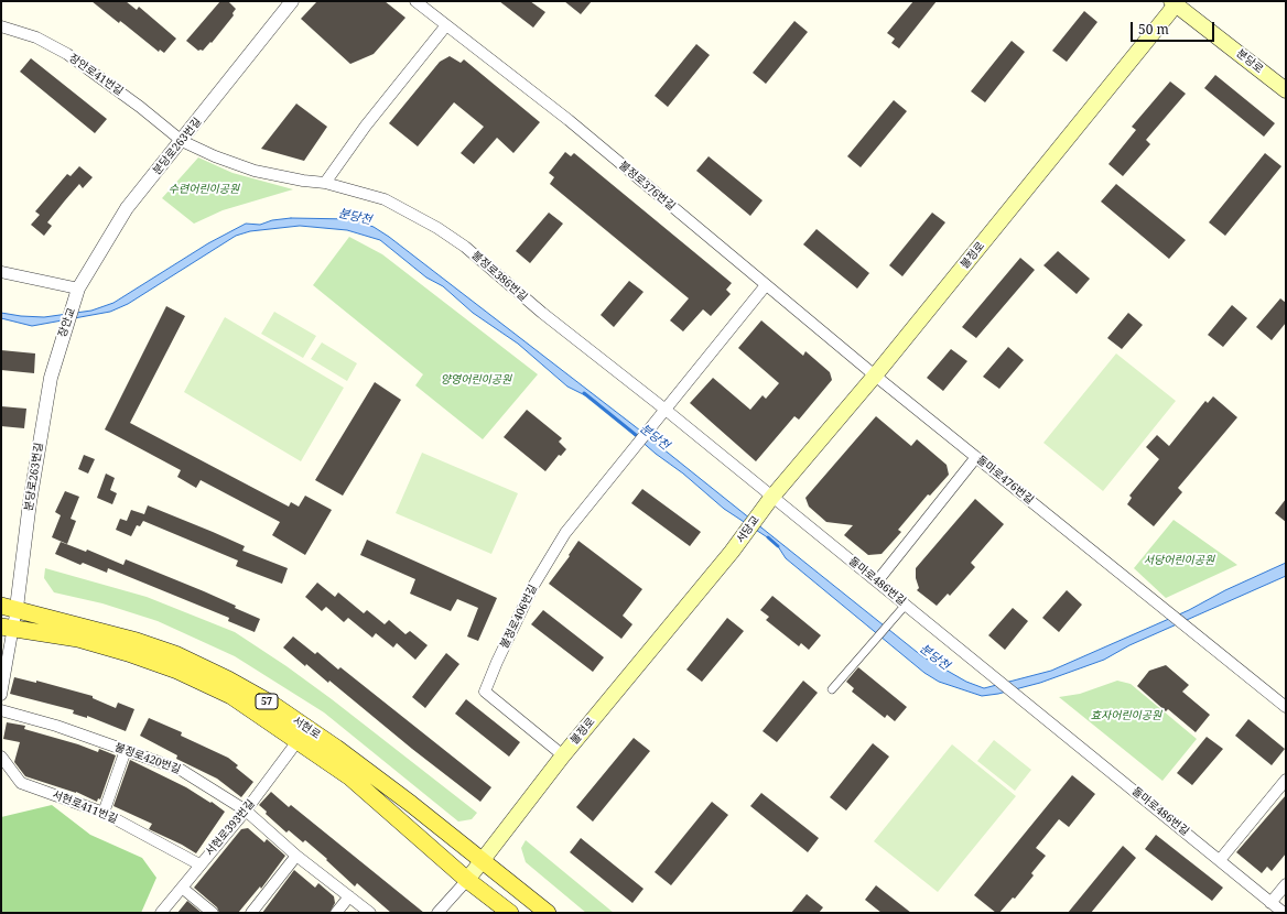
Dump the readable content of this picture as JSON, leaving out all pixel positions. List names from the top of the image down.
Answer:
{
  "streets": {
    "main road": [
      "분당로",
      "불정로",
      "서당교",
      "57",
      "서현로"
    ],
    "street": [
      "장안로41번길",
      "분당로263번길",
      "불정로376번길",
      "불정로386번길",
      "장안교",
      "돌마로476번길",
      "돌마로486번길",
      "불정로406번길",
      "불정로420번길",
      "서현로411번길",
      "서현로393번길"
    ]
  },
  "crossings": [
    ["분당로", "불정로"],
    ["장안로41번길", "분당로263번길"],
    ["장안로41번길", "불정로386번길"],
    ["분당로263번길", "불정로386번길"],
    ["분당로263번길", "장안교"],
    ["분당로263번길", "서현로"],
    ["불정로376번길", "불정로"],
    ["불정로376번길", "돌마로476번길"],
    ["불정로", "불정로386번길"],
    ["불정로", "돌마로476번길"],
    ["불정로", "서당교"],
    ["불정로", "돌마로486번길"],
    ["불정로", "불정로406번길"],
    ["불정로", "서현로"],
    ["불정로386번길", "서당교"],
    ["불정로386번길", "돌마로486번길"],
    ["불정로386번길", "불정로406번길"],
    ["서당교", "돌마로486번길"],
    ["서현로", "서현로393번길"],
    ["불정로420번길", "서현로393번길"],
    ["서현로411번길", "서현로393번길"]
  ],
  "water": ["분당천"],
  "parks": [
    "수련어린이공원",
    "양영어린이공원",
    "서당어린이공원",
    "효자어린이공원"
  ],
  "scale_bar": "50 m"
}
